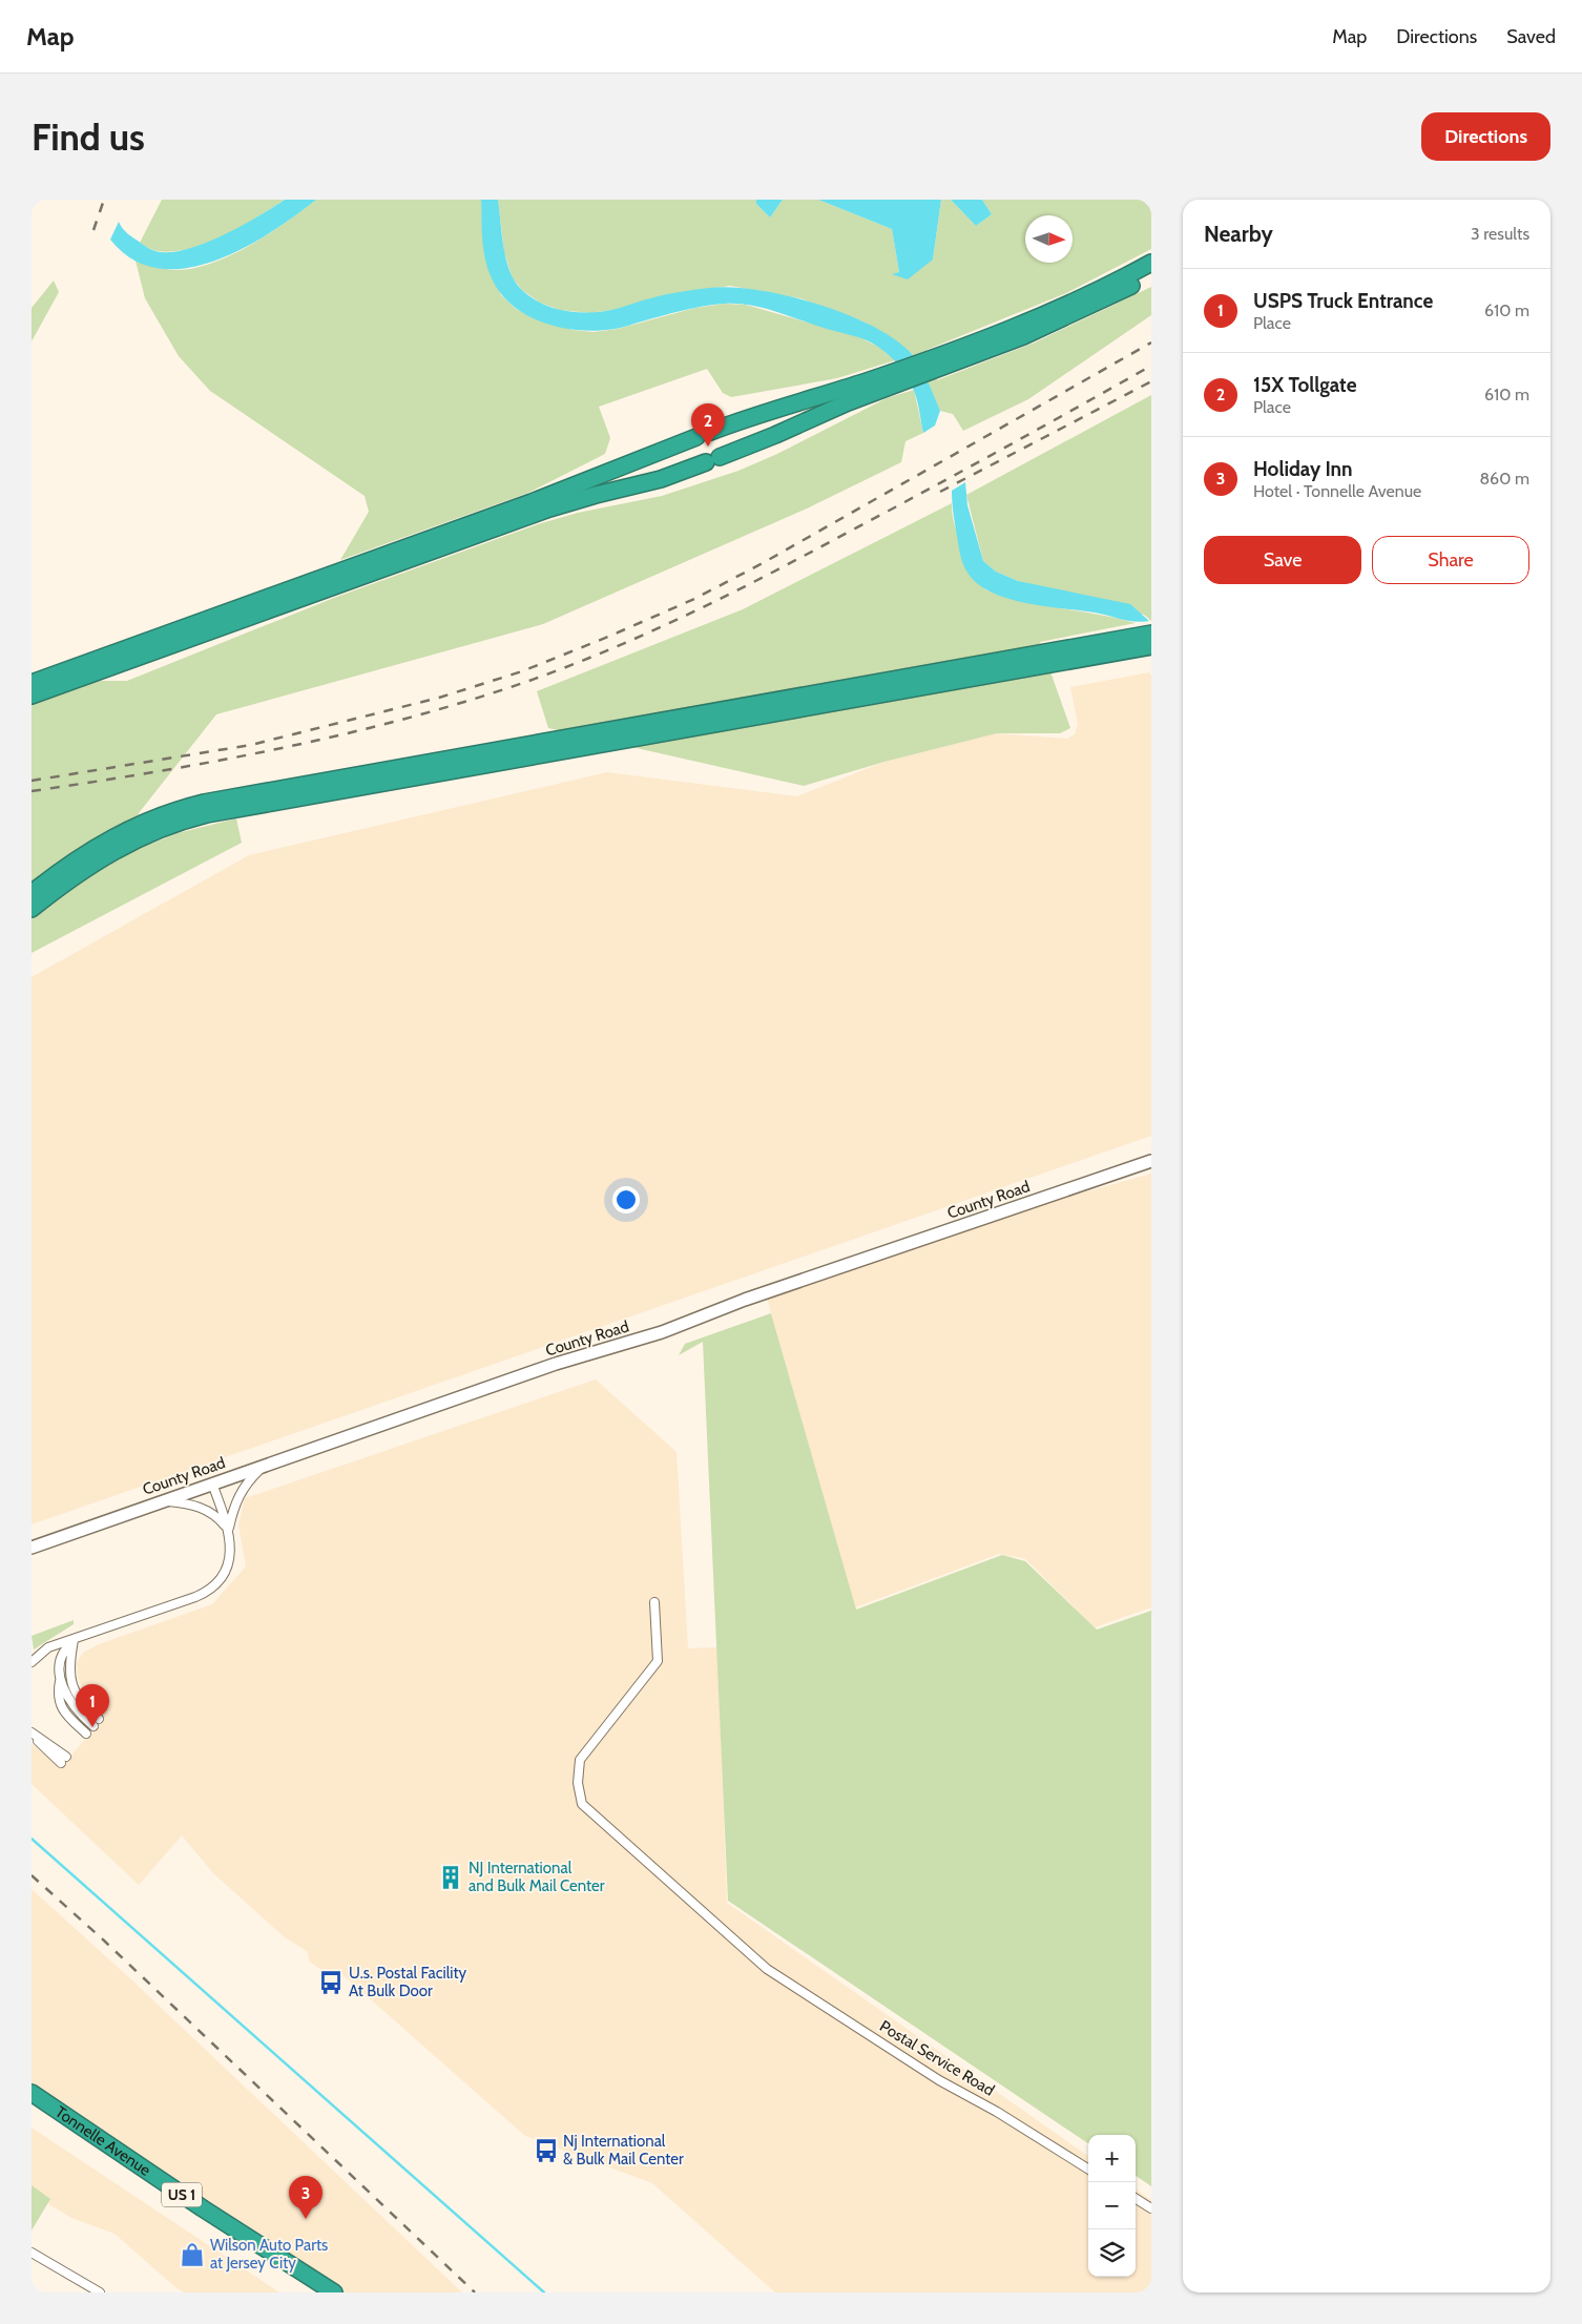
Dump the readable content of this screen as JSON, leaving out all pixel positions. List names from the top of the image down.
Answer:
{
  "streets": {
    "highway": ["Tonnelle Avenue", "US 1"],
    "main road": ["County Road"],
    "street": ["Postal Service Road"]
  },
  "places": {
    "building": ["NJ International and Bulk Mail Center"],
    "bus stop": ["U.s. Postal Facility At Bulk Door", "Nj International & Bulk Mail Center"],
    "shop": ["Wilson Auto Parts at Jersey City"]
  },
  "north": "right",
  "page": {
    "header": "Map",
    "nav": ["Map", "Directions", "Saved"],
    "buttons": [
      "Directions",
      ["Save", "Share"]
    ],
    "title": "Find us",
    "heading": ["Nearby", "3 results"],
    "list": [
      {
        "mark": "1",
        "name": "USPS Truck Entrance",
        "note": "Place",
        "value": "610 m"
      },
      {
        "mark": "2",
        "name": "15X Tollgate",
        "note": "Place",
        "value": "610 m"
      },
      {
        "mark": "3",
        "name": "Holiday Inn",
        "note": "Hotel · Tonnelle Avenue",
        "value": "860 m"
      }
    ],
    "pins": ["2", "1", "3"],
    "map_buttons": ["+", "−"]
  }
}
